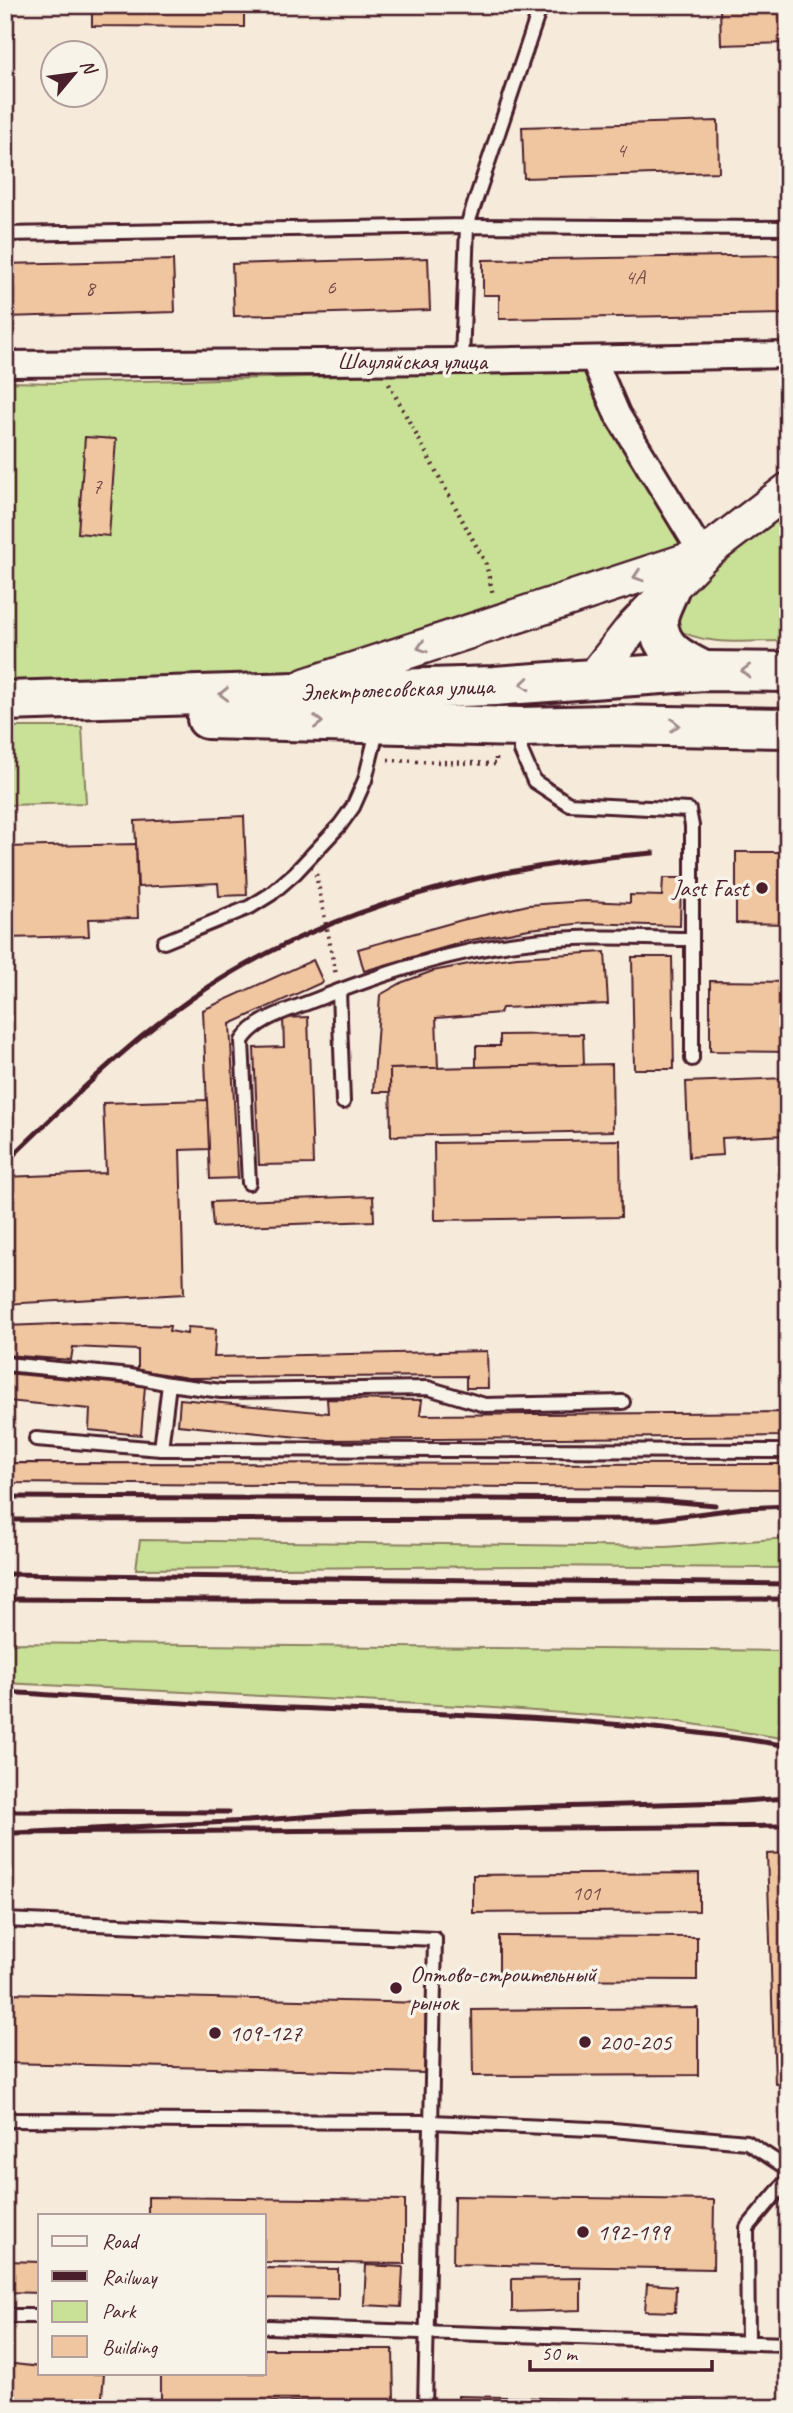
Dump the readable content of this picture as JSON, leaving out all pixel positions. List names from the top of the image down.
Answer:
{
  "streets": {
    "main road": ["Электролесовская улица"],
    "street": ["Шауляйская улица"]
  },
  "places": [
    "Jast Fast",
    "Оптово-строительный рынок",
    "109-127",
    "200-205",
    "192-199"
  ],
  "house_numbers": [
    "4",
    "4А",
    "6",
    "8",
    "7",
    "101"
  ],
  "legend": [
    "Road",
    "Railway",
    "Park",
    "Building"
  ],
  "scale_bar": "50 m",
  "north": "top right"
}
